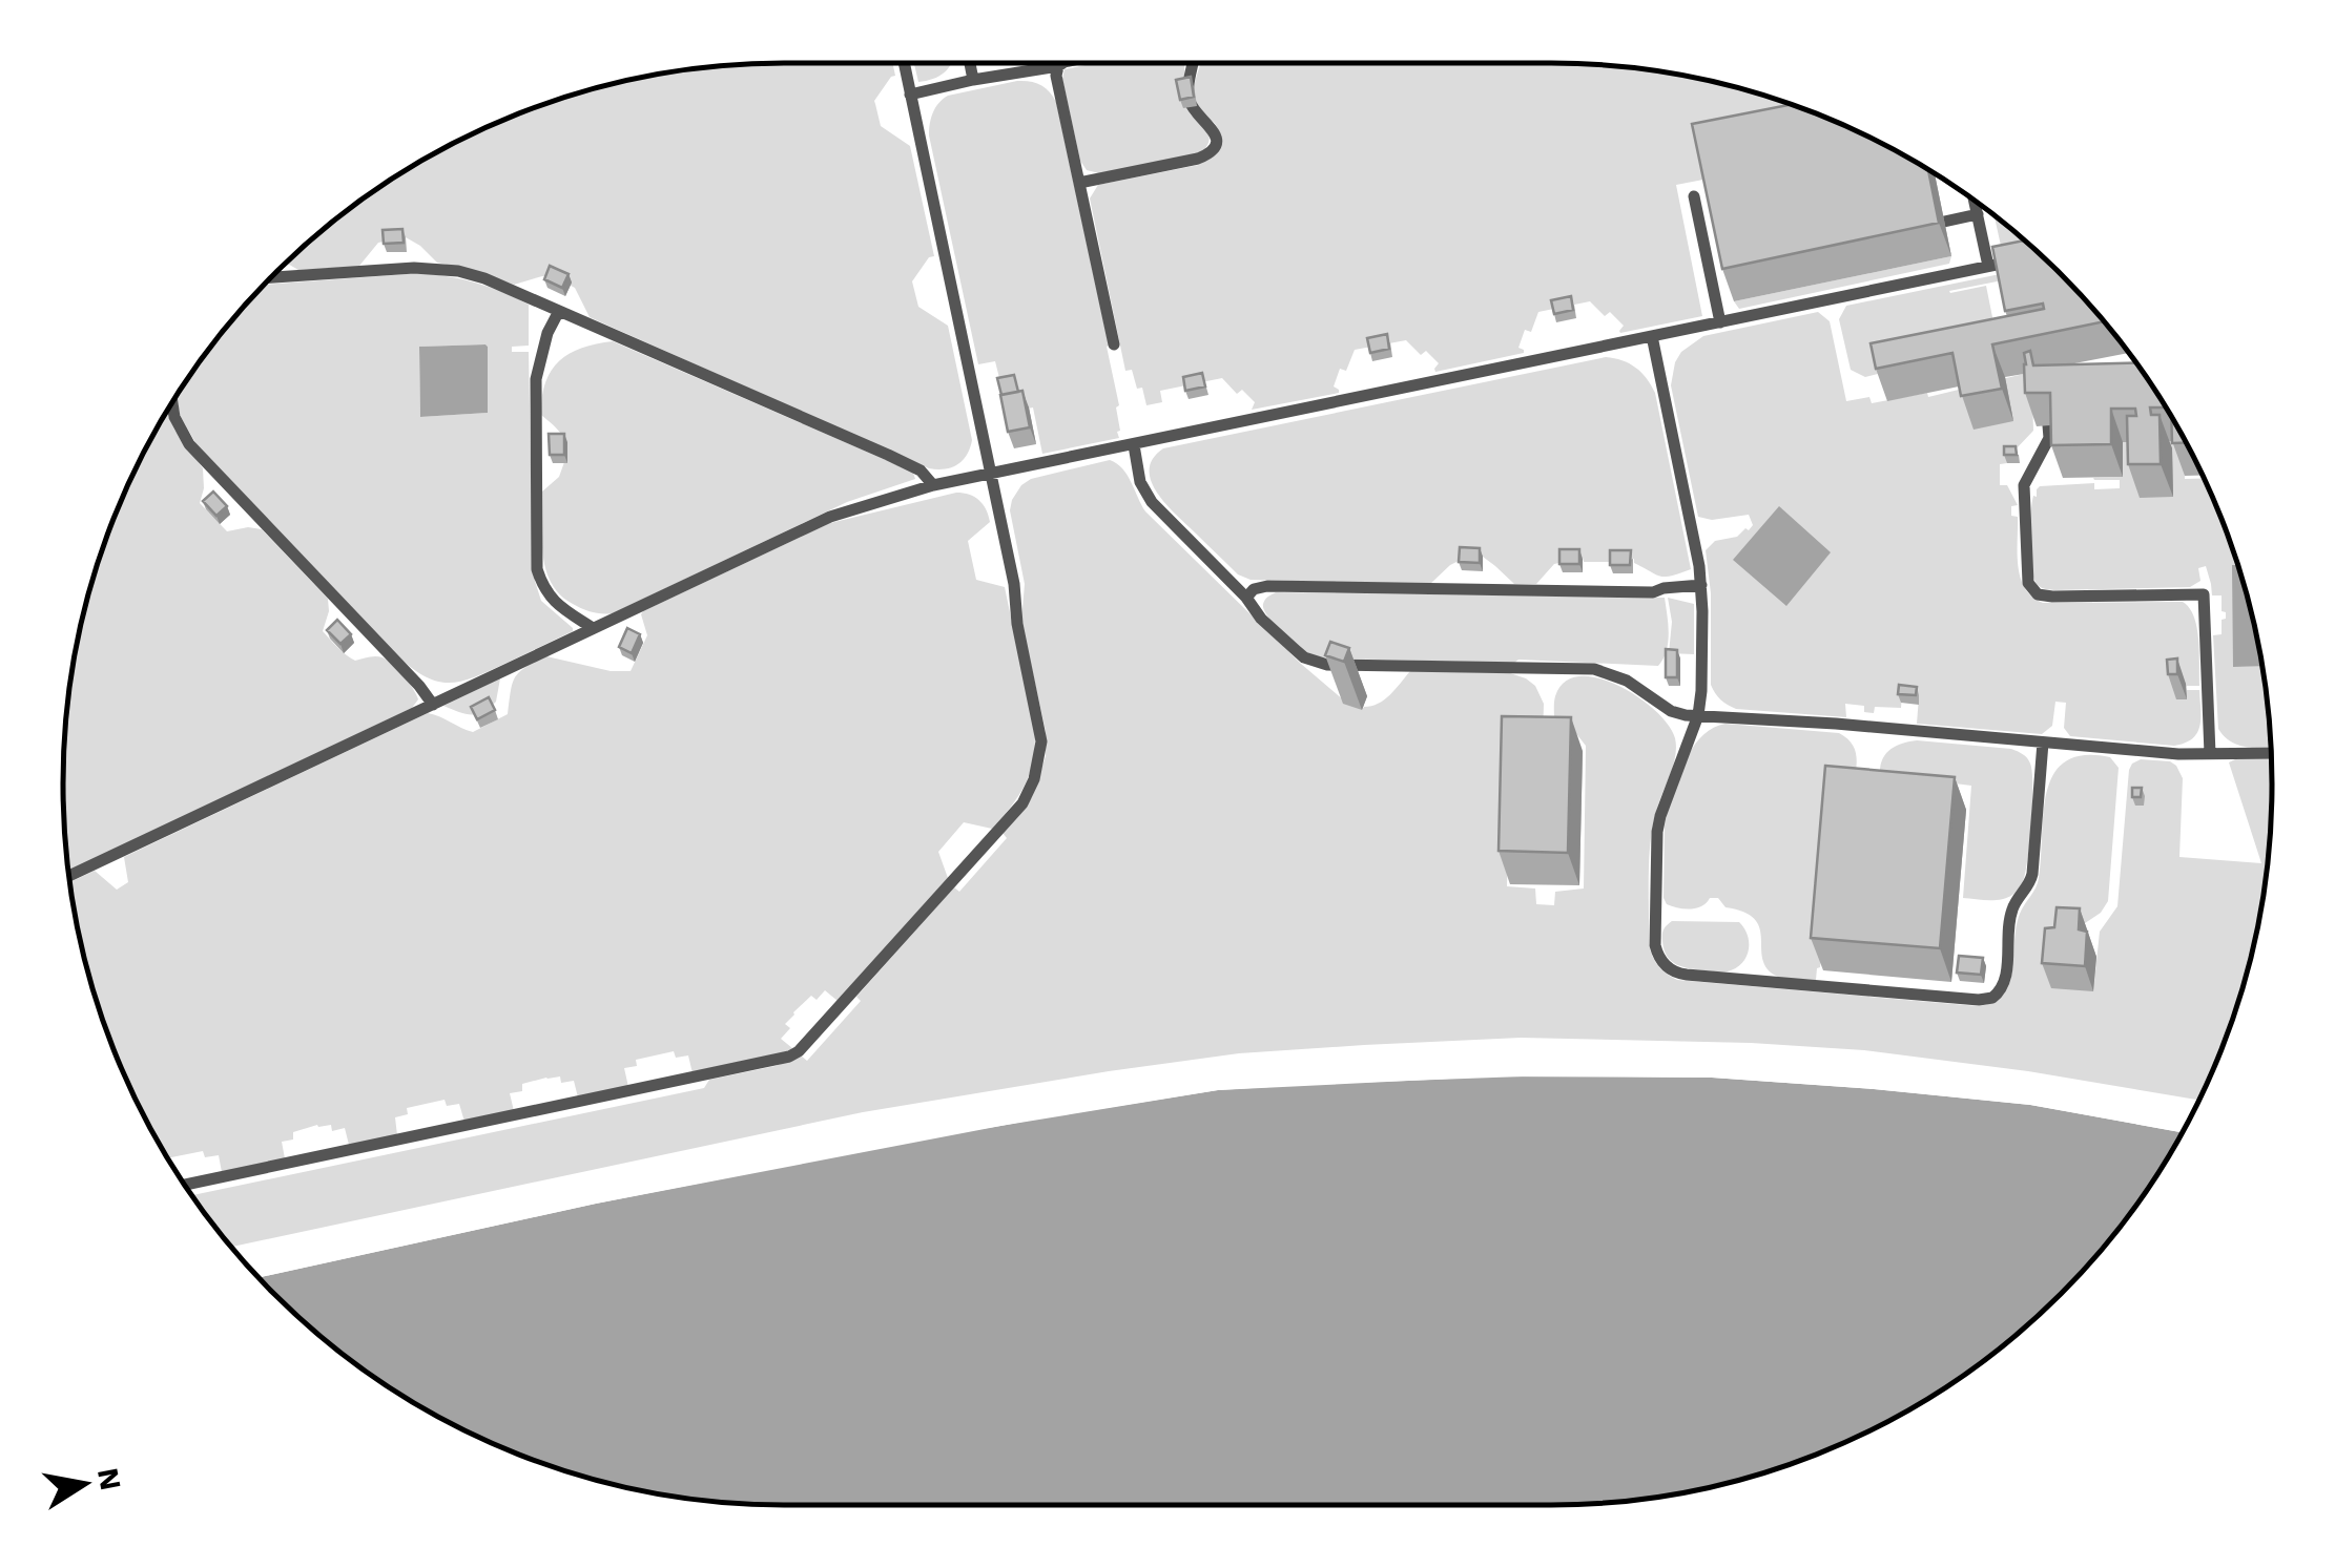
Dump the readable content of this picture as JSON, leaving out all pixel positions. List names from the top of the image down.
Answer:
{
  "north": "right"
}
